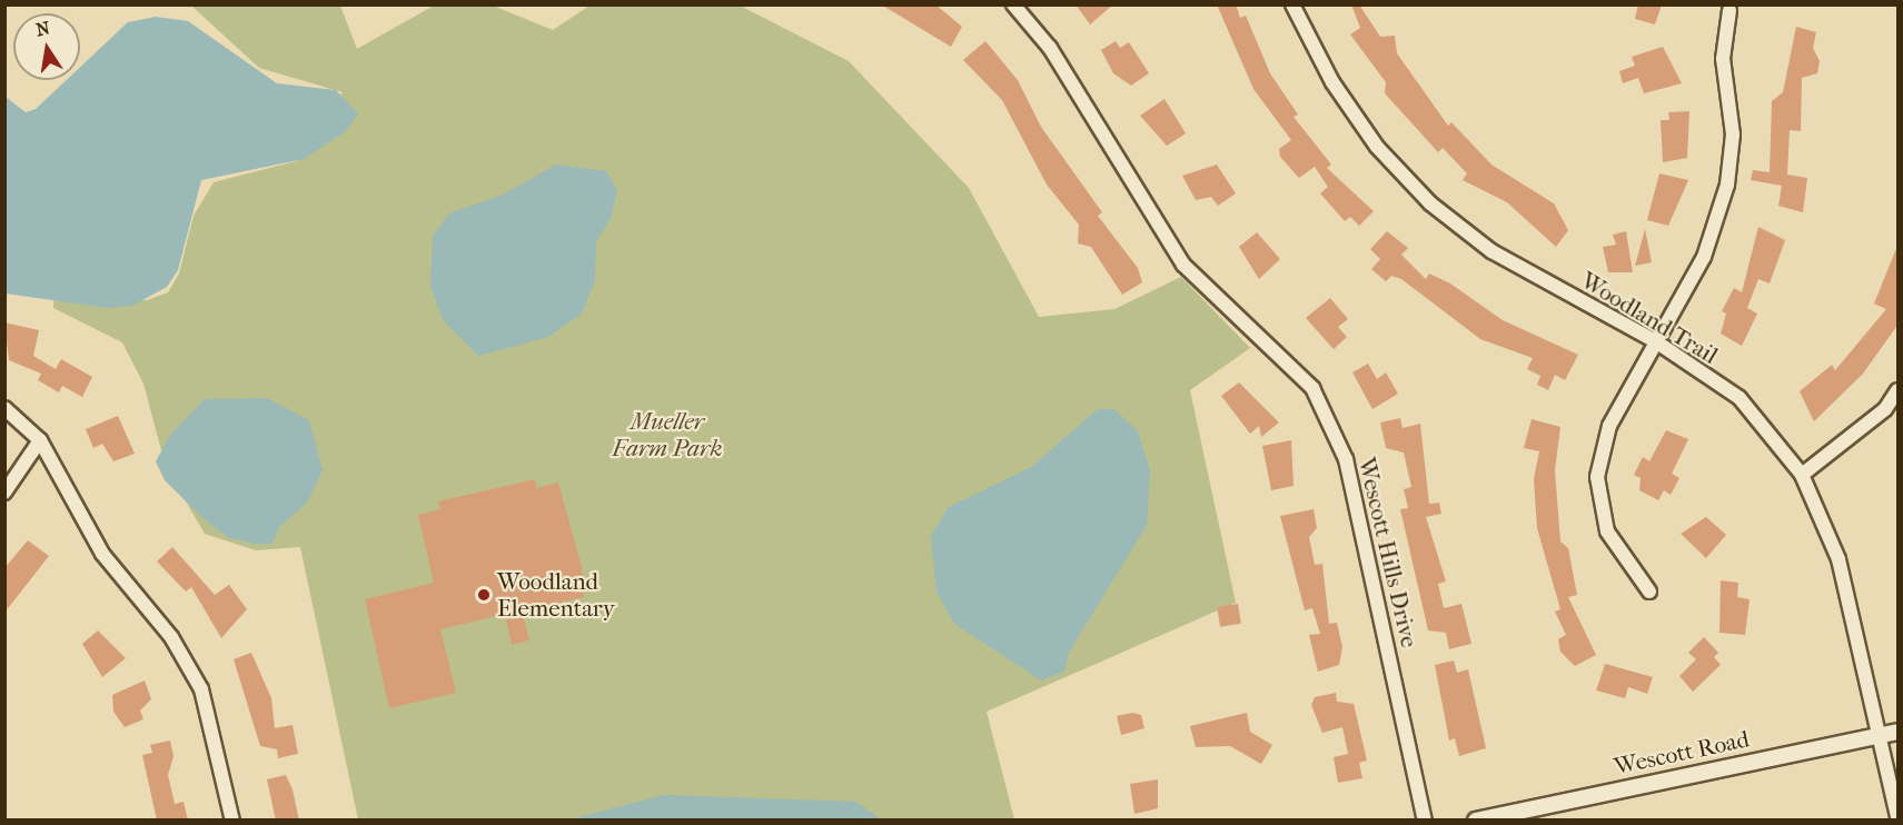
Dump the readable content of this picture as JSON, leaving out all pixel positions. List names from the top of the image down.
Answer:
{
  "streets": {
    "street": ["Woodland Trail", "Wescott Hills Drive", "Wescott Road"]
  },
  "crossings": [
    ["Woodland Trail", "Wescott Road"]
  ],
  "parks": ["Mueller Farm Park"],
  "places": ["Woodland Elementary"],
  "north": "top"
}
